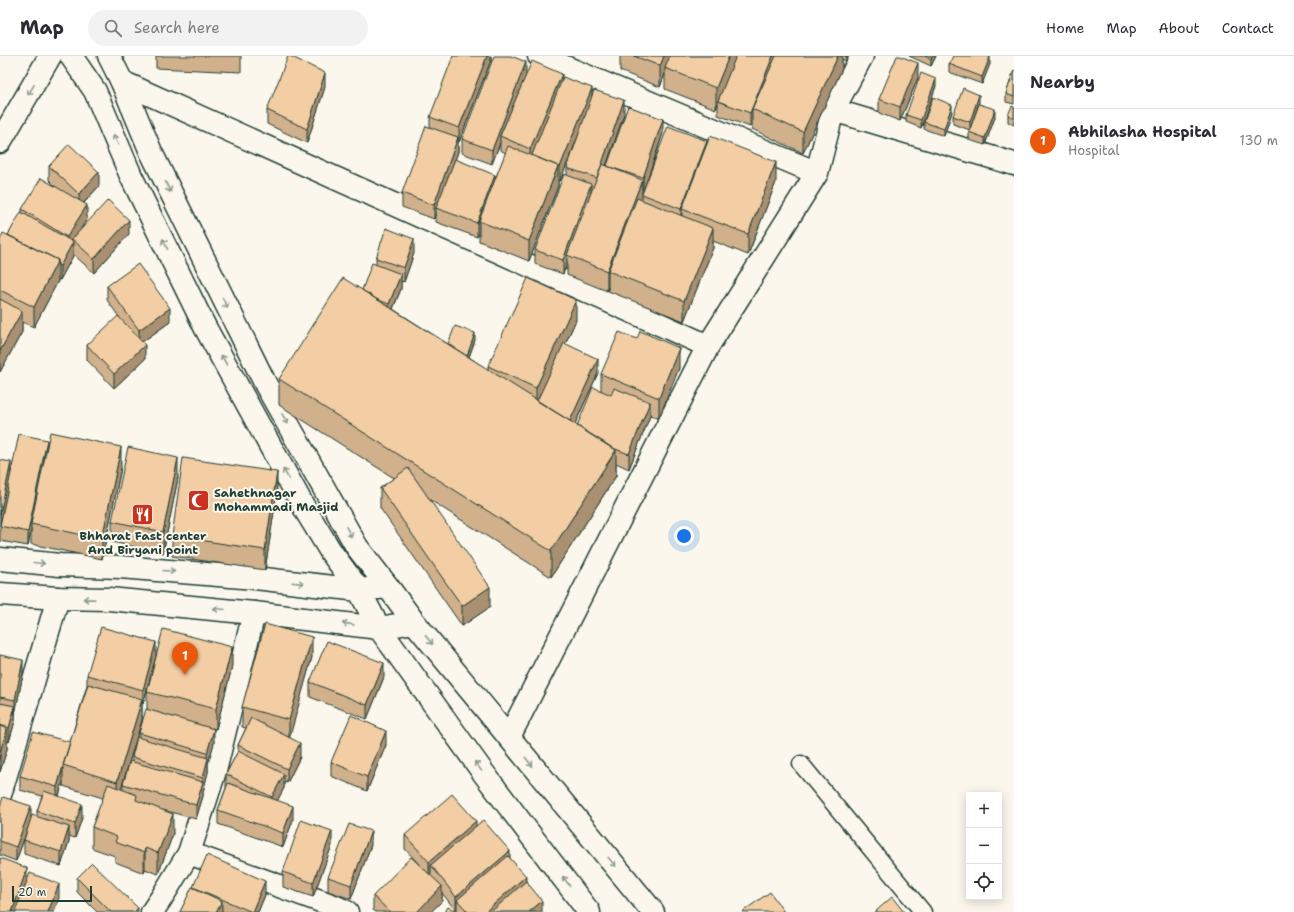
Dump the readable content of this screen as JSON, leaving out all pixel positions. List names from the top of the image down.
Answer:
{
  "places": {
    "mosque": ["Sahethnagar Mohammadi Masjid"],
    "restaurant": ["Bhharat Fast center And Biryani point"]
  },
  "scale_bar": "20 m",
  "page": {
    "header": "Map",
    "search": "Search here",
    "nav": [
      "Home",
      "Map",
      "About",
      "Contact"
    ],
    "heading": "Nearby",
    "list": [
      {
        "mark": "1",
        "name": "Abhilasha Hospital",
        "note": "Hospital",
        "value": "130 m"
      }
    ],
    "pins": "1",
    "map_buttons": ["+", "−"],
    "scale": "20 m"
  }
}
